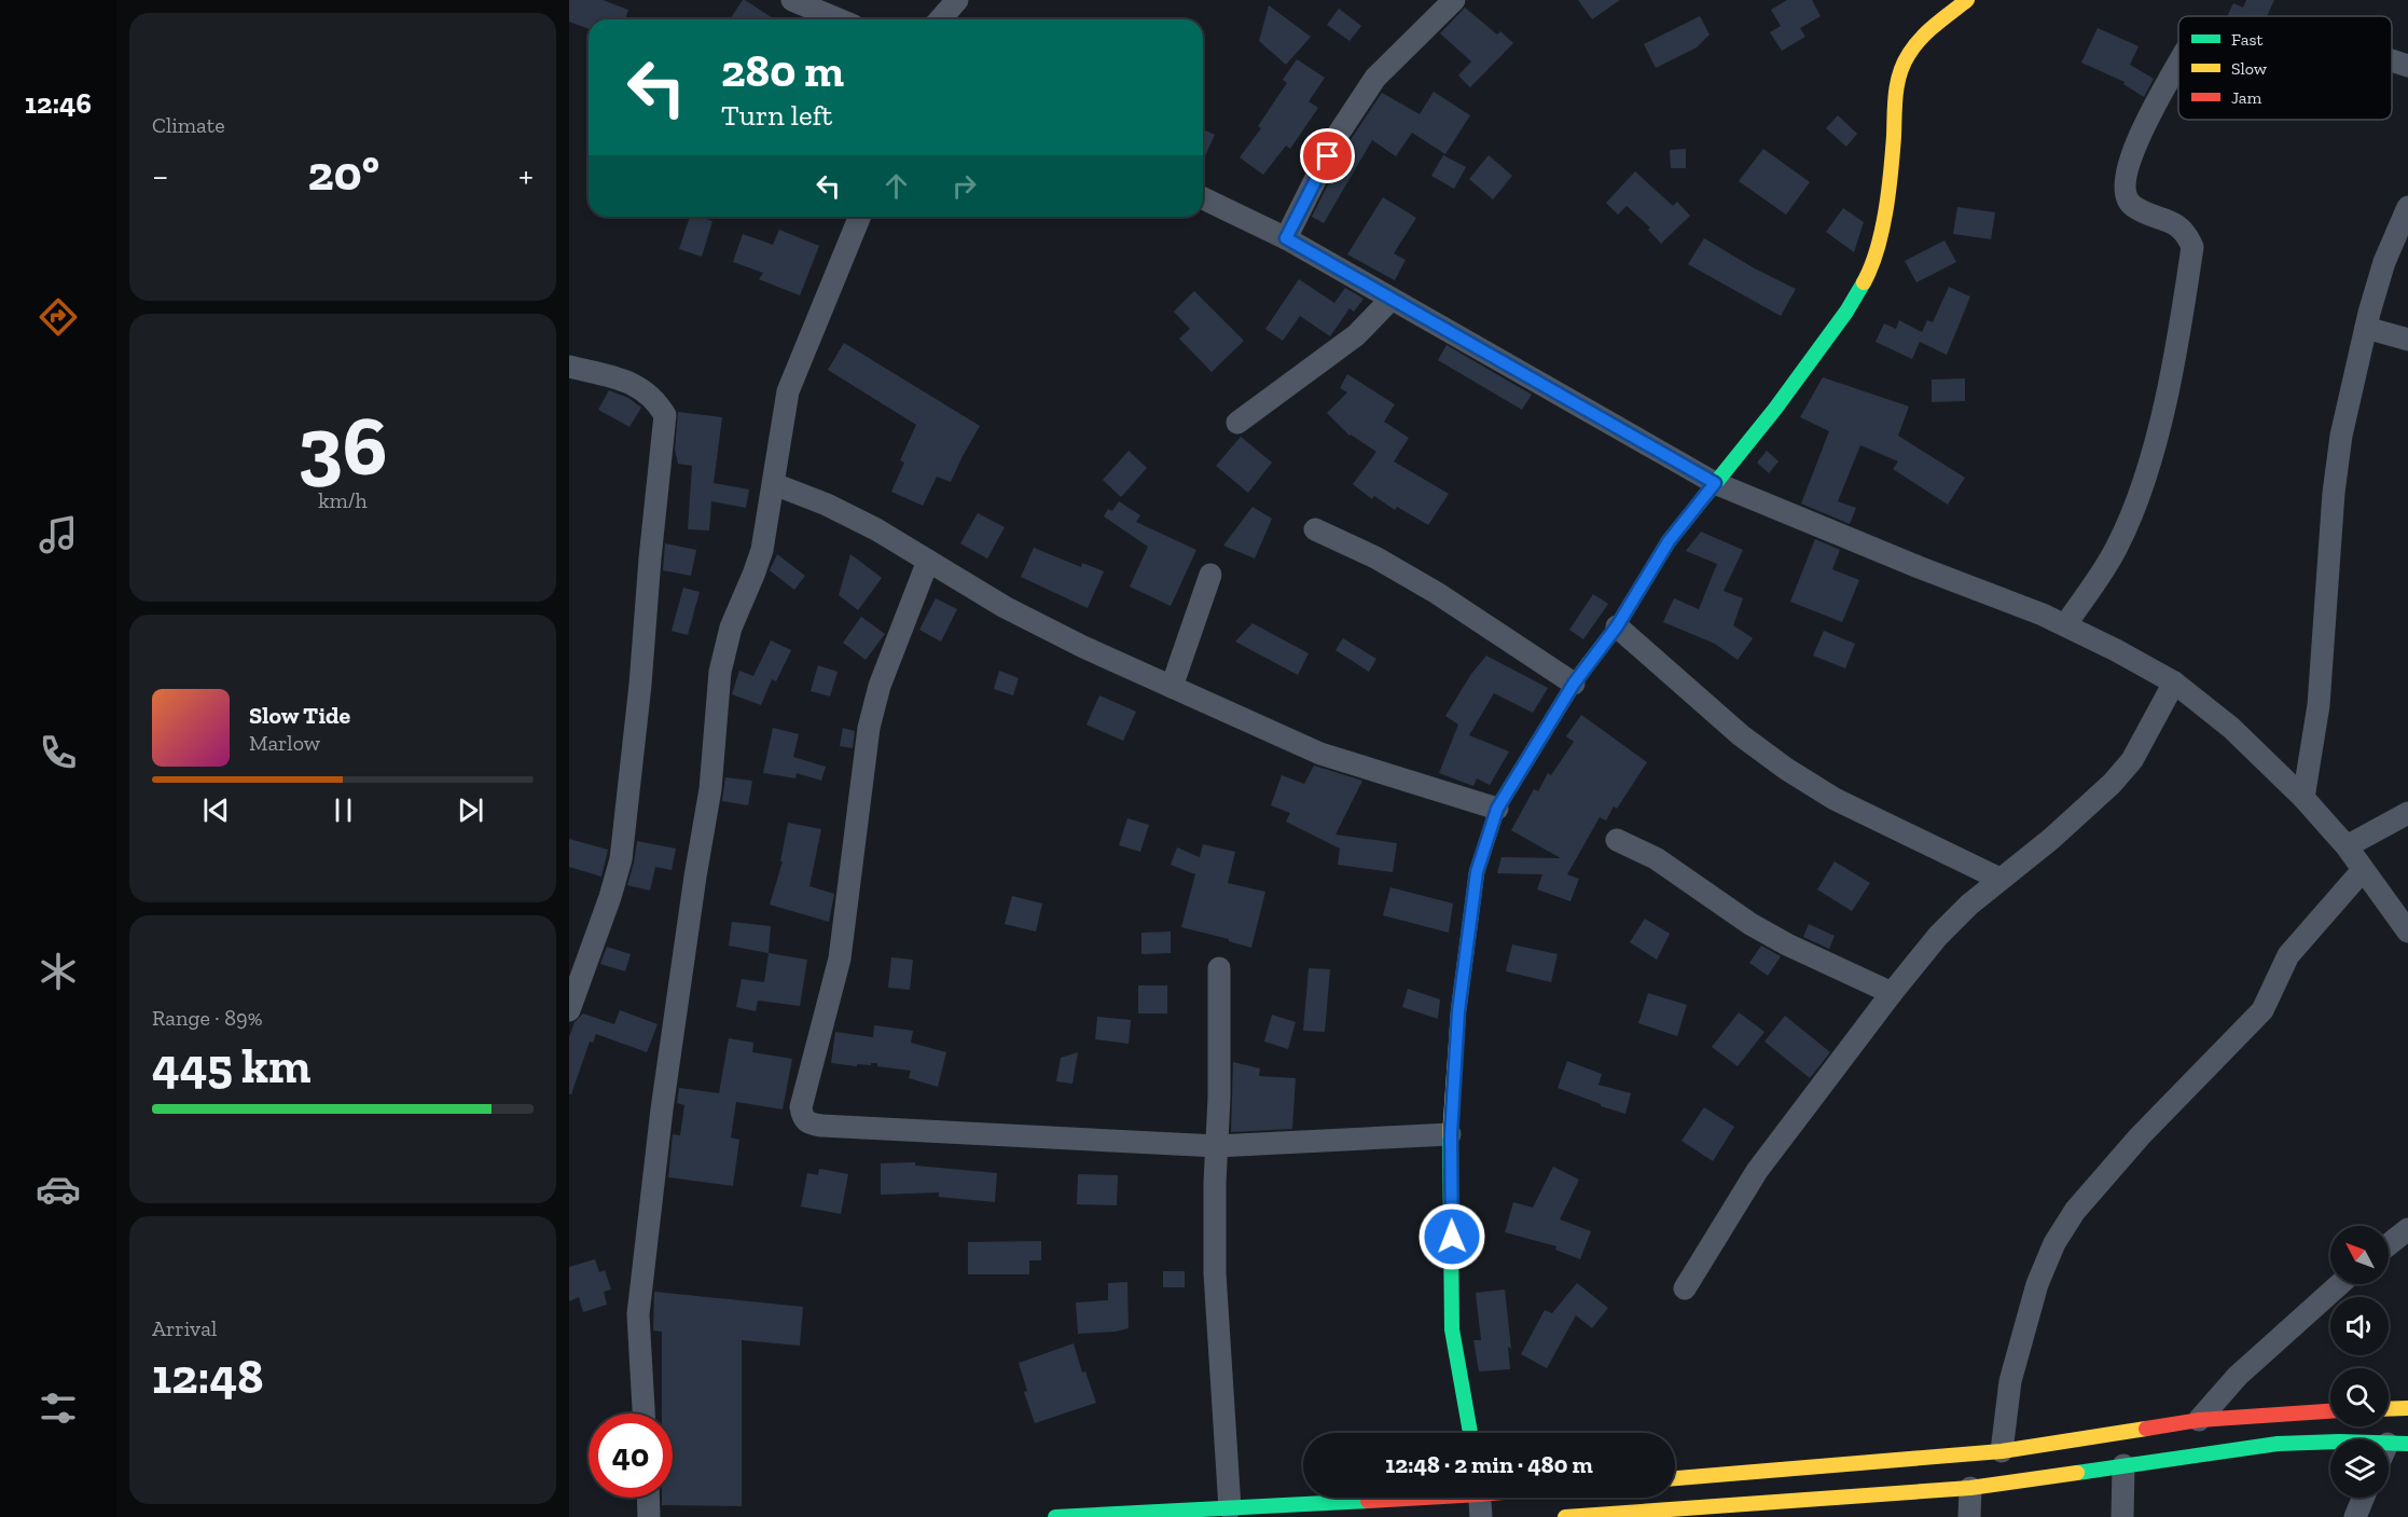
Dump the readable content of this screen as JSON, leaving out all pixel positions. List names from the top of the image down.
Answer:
{
  "legend": ["Fast", "Slow", "Jam"],
  "north": "top left",
  "page": {
    "tabs": "12:46",
    "tile": [
      "Climate",
      ["36", "km/h"],
      ["Range · 89%", "445 km"],
      ["Arrival", "12:48"]
    ],
    "turn": ["280 m", "Turn left"],
    "heat": ["−", "20°", "+"],
    "song": ["Slow Tide", "Marlow"],
    "limit": "40",
    "trip": "12:48 · 2 min · 480 m"
  }
}
